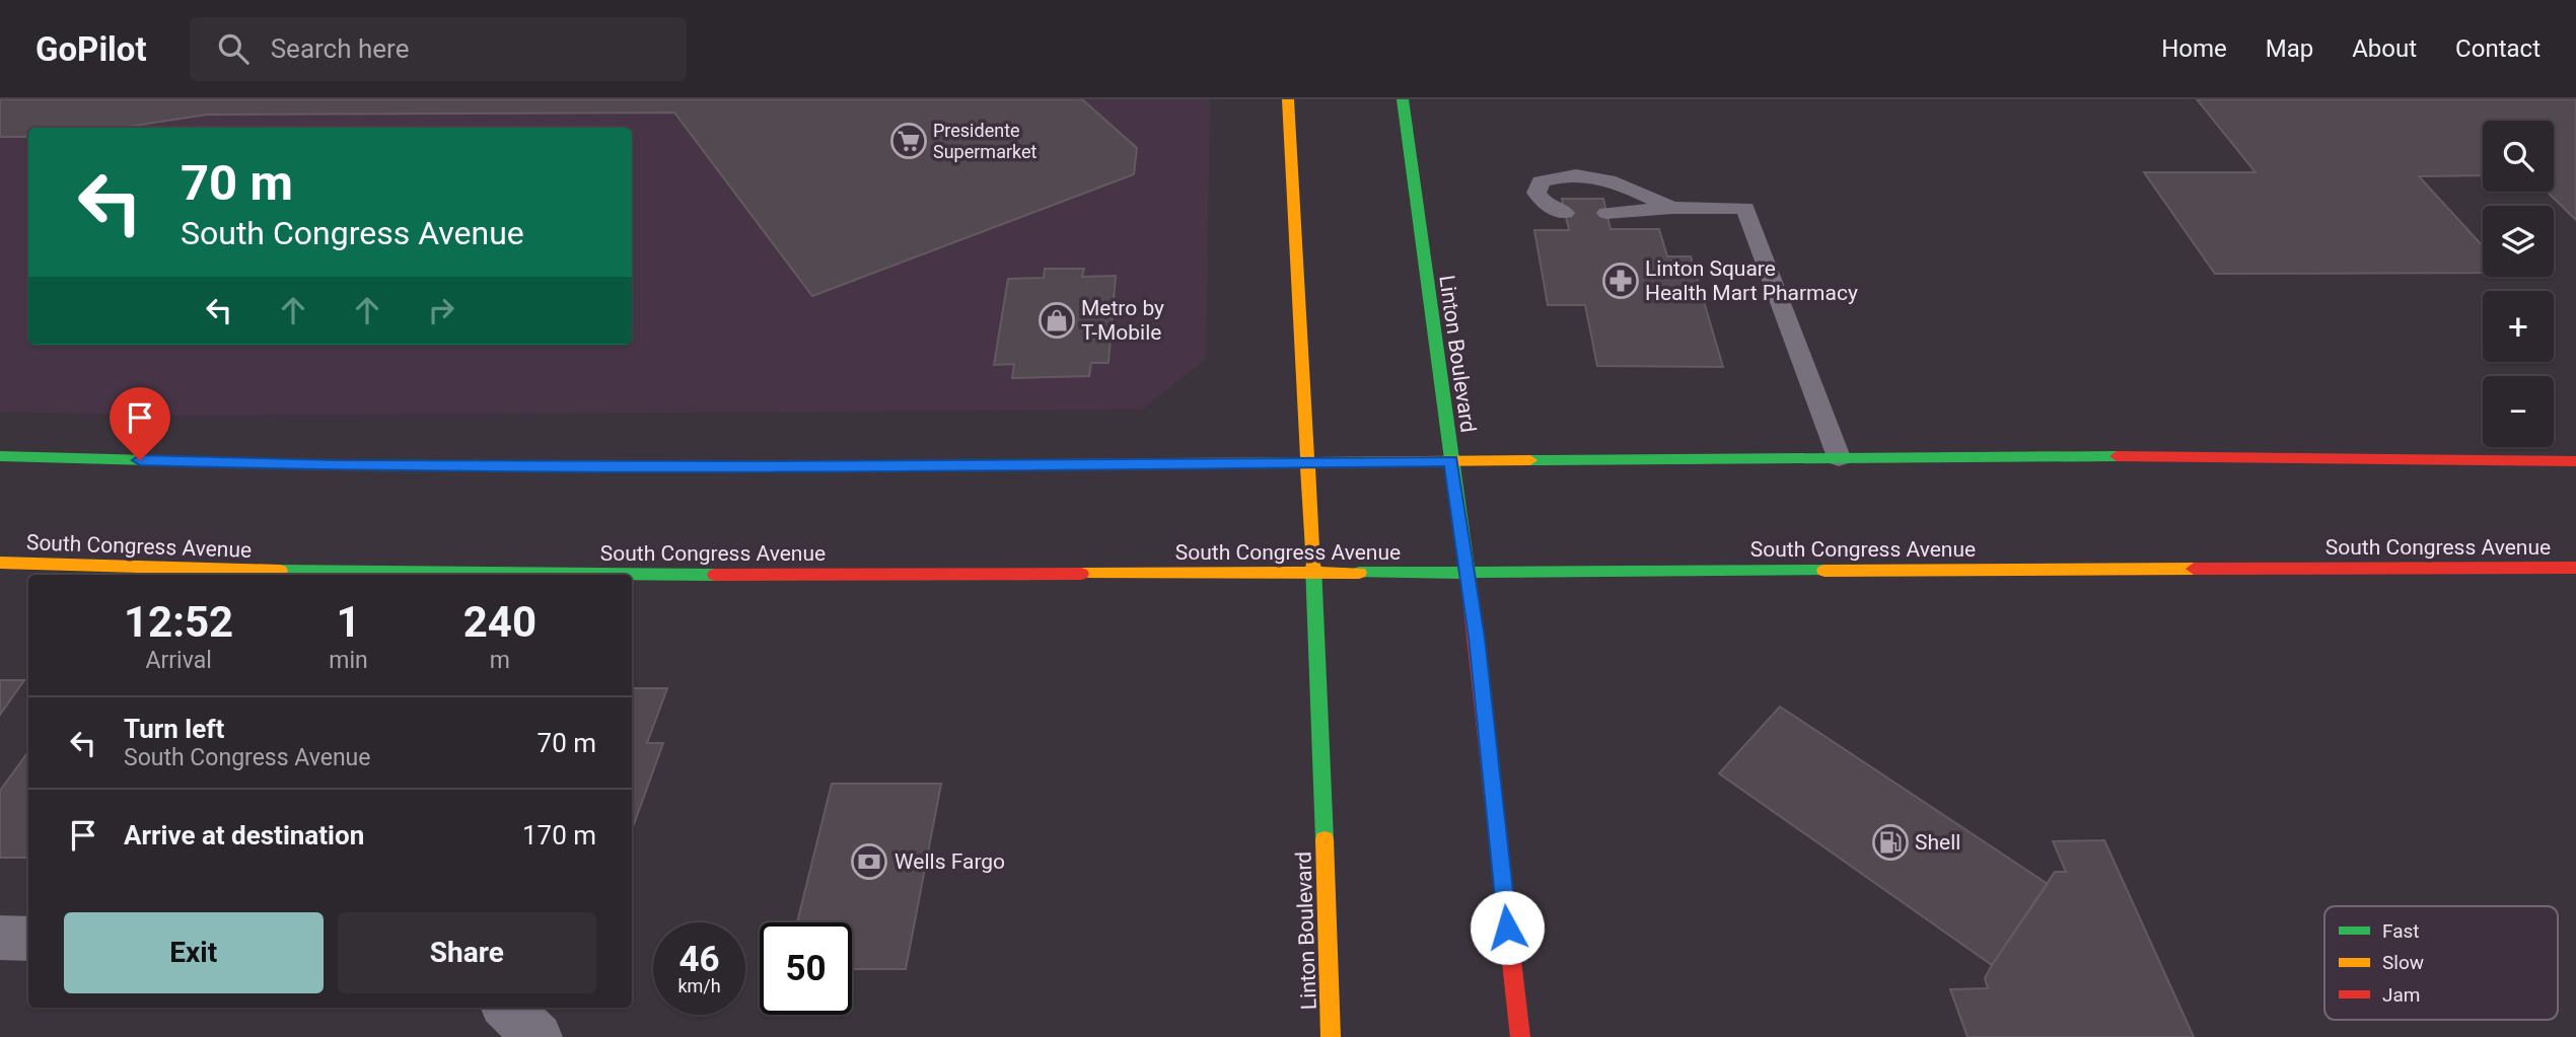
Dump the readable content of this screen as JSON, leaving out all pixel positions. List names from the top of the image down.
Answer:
{
  "streets": {
    "main road": ["Linton Boulevard", "South Congress Avenue"]
  },
  "crossings": [
    ["Linton Boulevard", "South Congress Avenue"]
  ],
  "places": {
    "supermarket": ["Presidente Supermarket"],
    "pharmacy": ["Linton Square Health Mart Pharmacy"],
    "shop": ["Metro by T-Mobile"],
    "fuel station": ["Shell"],
    "bank": ["Wells Fargo"]
  },
  "legend": ["Fast", "Slow", "Jam"],
  "page": {
    "header": "GoPilot",
    "search": "Search here",
    "nav": [
      "Home",
      "Map",
      "About",
      "Contact"
    ],
    "map_buttons": ["+", "−"],
    "turn": ["70 m", "South Congress Avenue"],
    "eta": [
      "12:52",
      "Arrival",
      "1",
      "min",
      "240",
      "m"
    ],
    "list": [
      {
        "name": "Turn left",
        "note": "South Congress Avenue",
        "value": "70 m"
      },
      {
        "name": "Arrive at destination",
        "value": "170 m"
      }
    ],
    "buttons": ["Exit", "Share"],
    "speed": "46 km/h",
    "limit": "50"
  }
}
